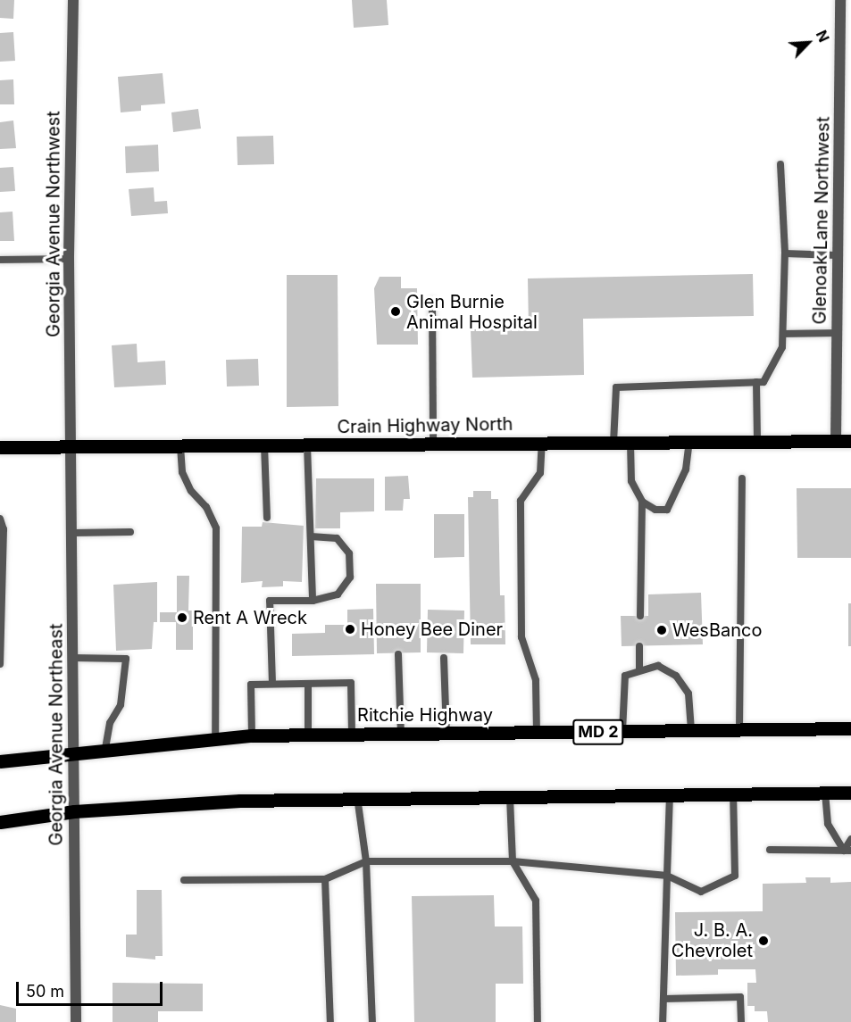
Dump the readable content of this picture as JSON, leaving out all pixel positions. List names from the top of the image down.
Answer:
{
  "streets": {
    "main road": ["Crain Highway North", "Ritchie Highway", "MD 2"],
    "street": ["Glenoak Lane Northwest", "Georgia Avenue Northwest", "Georgia Avenue Northeast"]
  },
  "crossings": [
    ["Glenoak Lane Northwest", "Crain Highway North"],
    ["Georgia Avenue Northwest", "Crain Highway North"],
    ["Georgia Avenue Northwest", "Georgia Avenue Northeast"],
    ["Crain Highway North", "Georgia Avenue Northeast"],
    ["Ritchie Highway", "Georgia Avenue Northeast"]
  ],
  "places": [
    "Glen Burnie Animal Hospital",
    "Rent A Wreck",
    "Honey Bee Diner",
    "WesBanco",
    "J. B. A. Chevrolet"
  ],
  "scale_bar": "50 m",
  "north": "top right"
}
